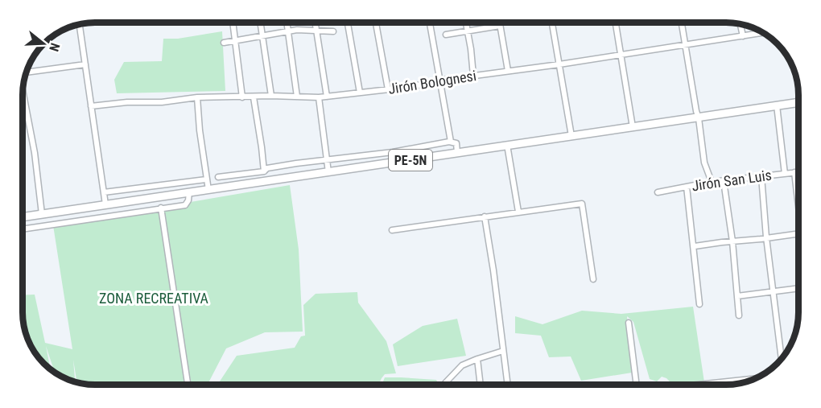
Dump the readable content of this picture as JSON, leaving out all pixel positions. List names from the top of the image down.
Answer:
{
  "streets": {
    "highway": ["PE-5N"],
    "street": ["Jirón Bolognesi", "Jirón San Luis"]
  },
  "parks": ["ZONA RECREATIVA"],
  "north": "right"
}
